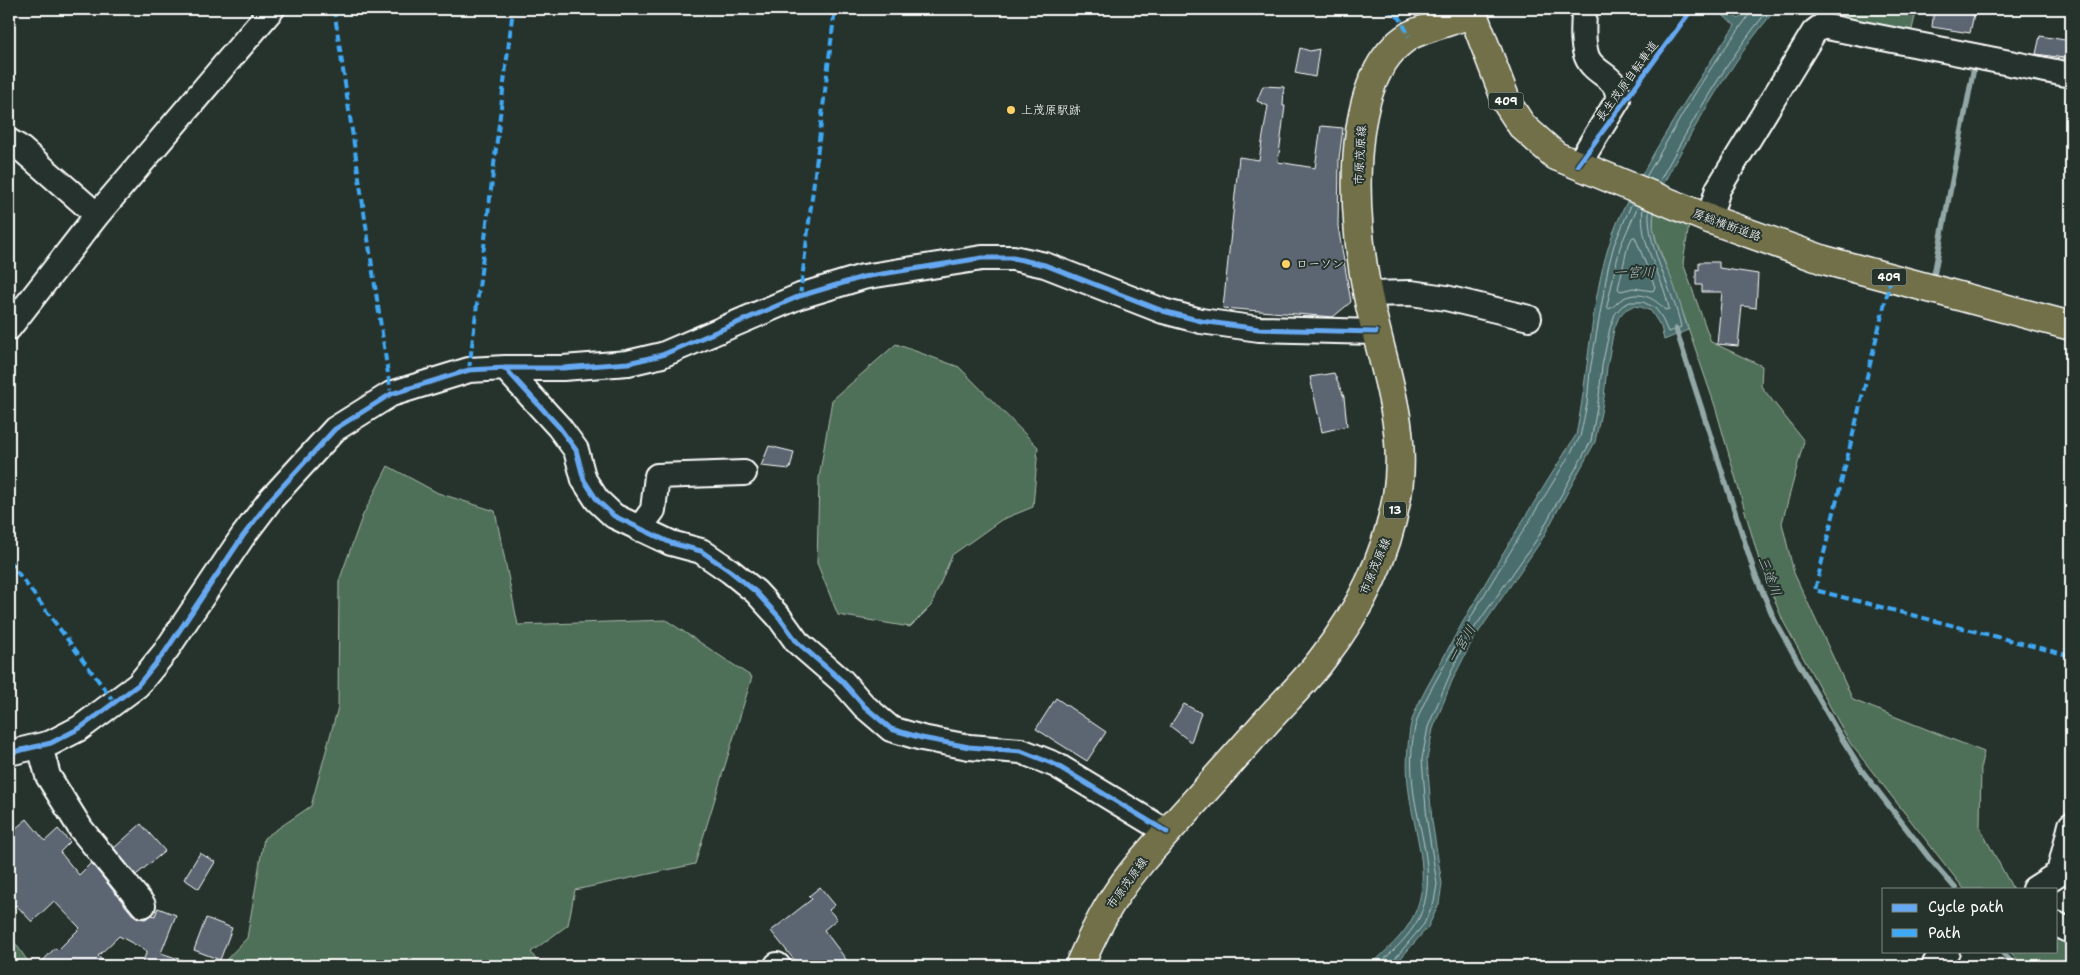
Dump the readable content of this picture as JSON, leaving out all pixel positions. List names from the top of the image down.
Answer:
{
  "streets": {
    "main road": [
      "409",
      "市原茂原線",
      "房総横断道路",
      "13"
    ],
    "cycle path": ["長生茂原自転車道"]
  },
  "crossings": [
    ["市原茂原線", "房総横断道路"]
  ],
  "water": ["一宮川", "三途川"],
  "places": ["上茂原駅跡", "ローソン"],
  "legend": ["Cycle path", "Path"]
}
